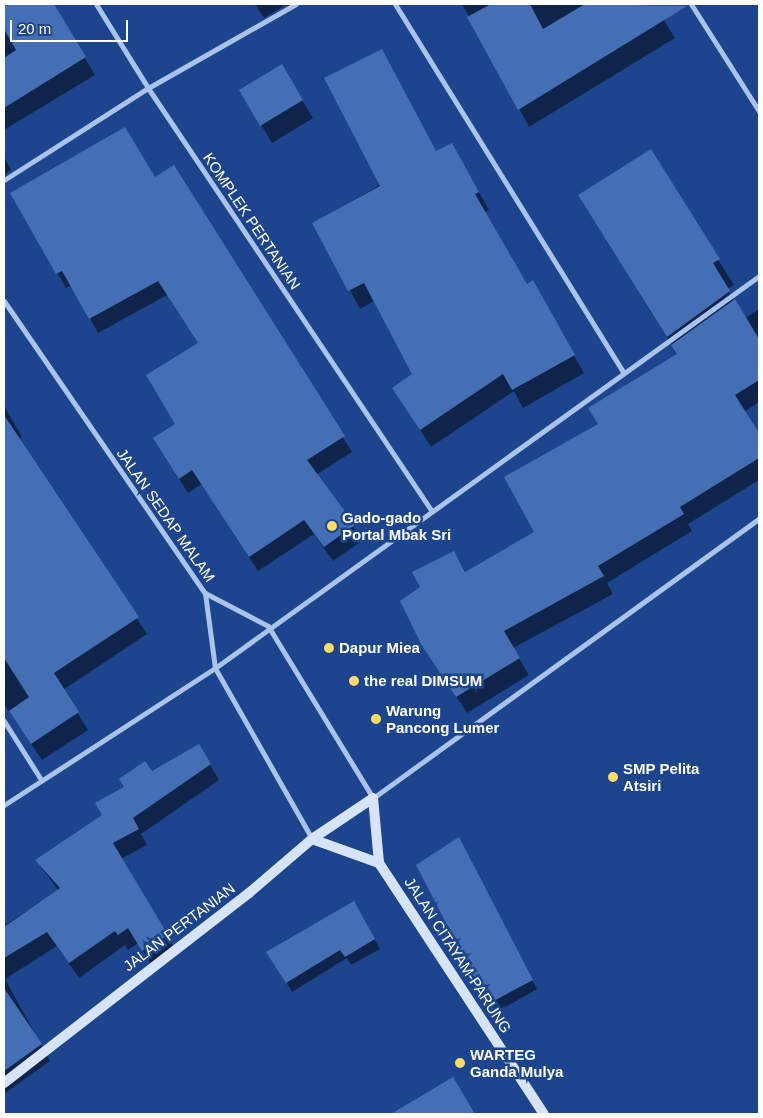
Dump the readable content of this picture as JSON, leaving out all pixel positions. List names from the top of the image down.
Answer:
{
  "streets": {
    "street": [
      "KOMPLEK PERTANIAN",
      "JALAN SEDAP MALAM",
      "JALAN PERTANIAN",
      "JALAN CITAYAM-PARUNG"
    ]
  },
  "crossings": [
    ["JALAN SEDAP MALAM", "JALAN PERTANIAN"],
    ["JALAN PERTANIAN", "JALAN CITAYAM-PARUNG"]
  ],
  "places": [
    "Gado-gado Portal Mbak Sri",
    "Dapur Miea",
    "the real DIMSUM",
    "Warung Pancong Lumer",
    "SMP Pelita Atsiri",
    "WARTEG Ganda Mulya"
  ],
  "scale_bar": "20 m"
}
